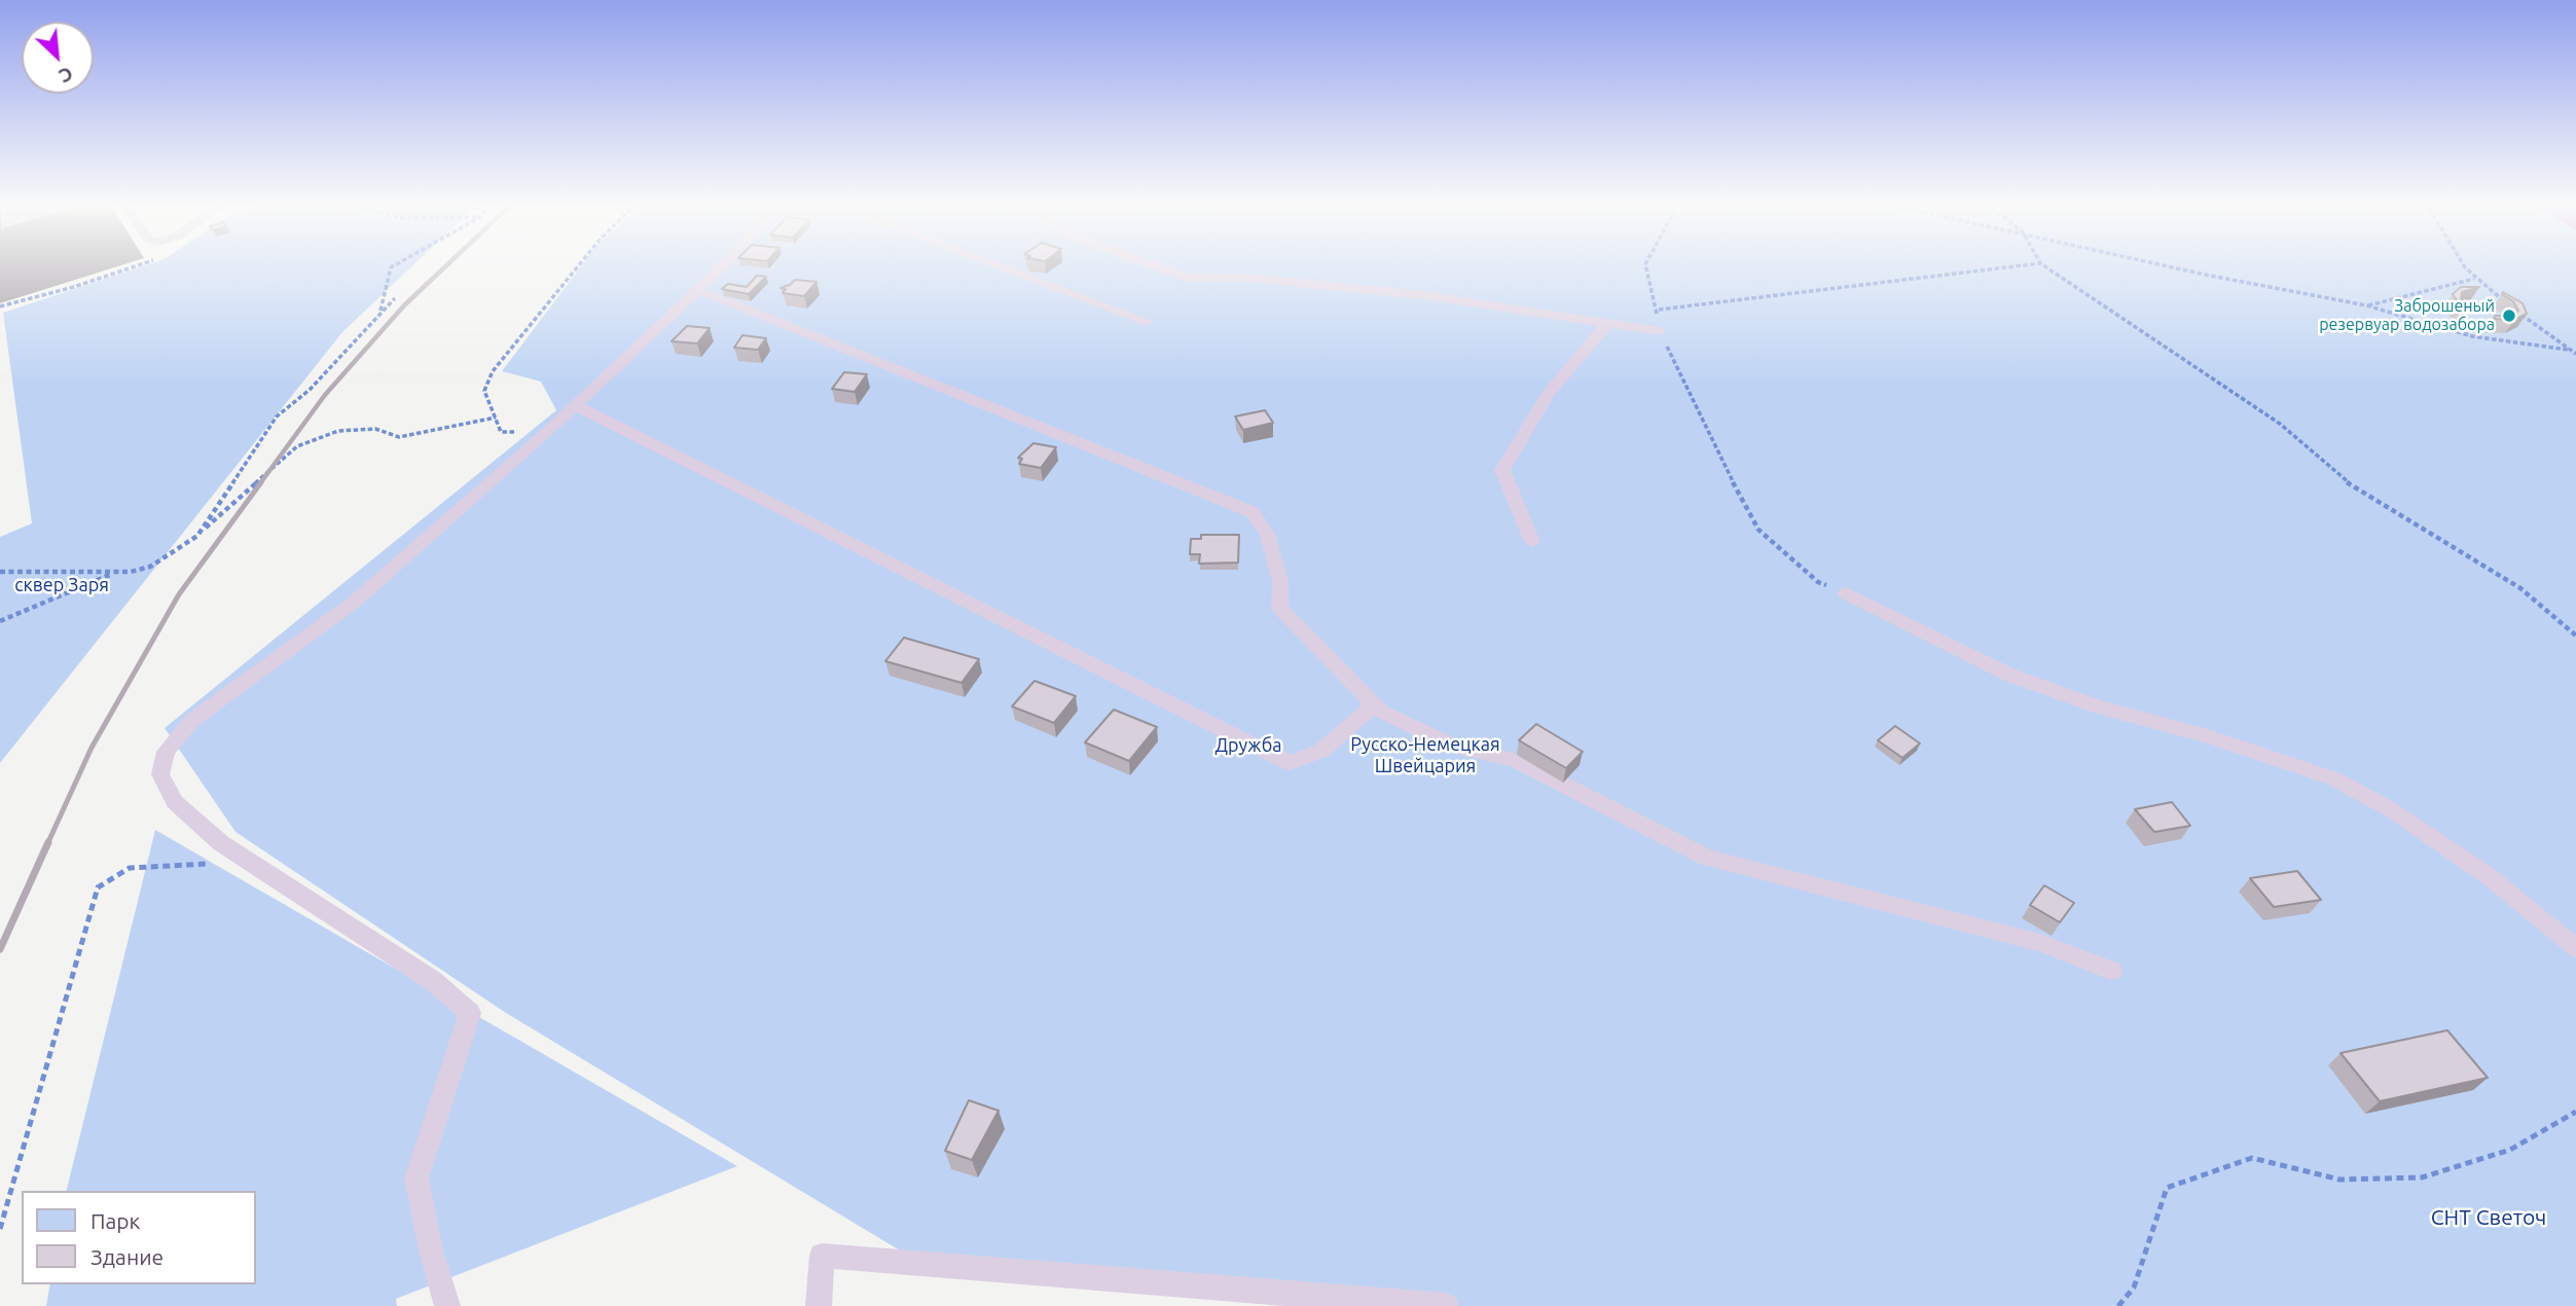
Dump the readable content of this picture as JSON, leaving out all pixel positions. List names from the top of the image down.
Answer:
{
  "parks": [
    "сквер Заря",
    "Русско-Немецкая Швейцария",
    "Дружба",
    "СНТ Светоч"
  ],
  "places": ["Заброшеный резервуар водозабора"],
  "legend": ["Парк", "Здание"],
  "north": "bottom right"
}
